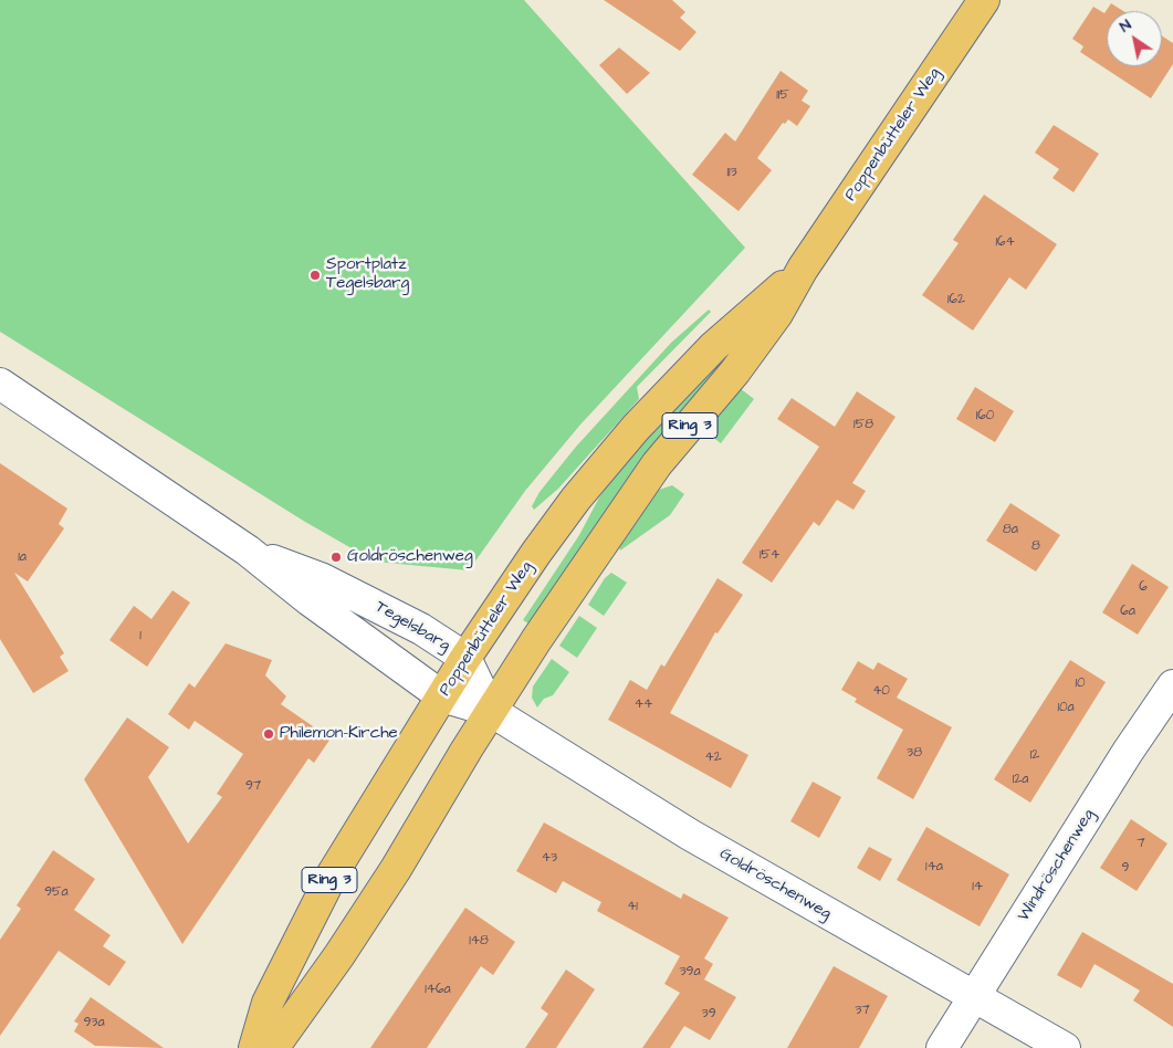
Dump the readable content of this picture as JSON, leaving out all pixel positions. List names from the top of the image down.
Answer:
{
  "streets": {
    "main road": ["Poppenbütteler Weg", "Ring 3"],
    "street": ["Tegelsbarg", "Windröschenweg", "Goldröschenweg"]
  },
  "crossings": [
    ["Poppenbütteler Weg", "Tegelsbarg"],
    ["Poppenbütteler Weg", "Goldröschenweg"],
    ["Tegelsbarg", "Goldröschenweg"],
    ["Windröschenweg", "Goldröschenweg"]
  ],
  "places": ["Sportplatz Tegelsbarg", "Goldröschenweg", "Philemon-Kirche"],
  "house_numbers": [
    "115",
    "113",
    "164",
    "162",
    "160",
    "158",
    "8a",
    "8",
    "154",
    "1a",
    "6",
    "6a",
    "1",
    "10",
    "40",
    "44",
    "10a",
    "38",
    "12",
    "42",
    "12a",
    "97",
    "7",
    "43",
    "14a",
    "9",
    "14",
    "95a",
    "41",
    "148",
    "39a",
    "146a",
    "37",
    "39",
    "93a"
  ],
  "north": "top left"
}
